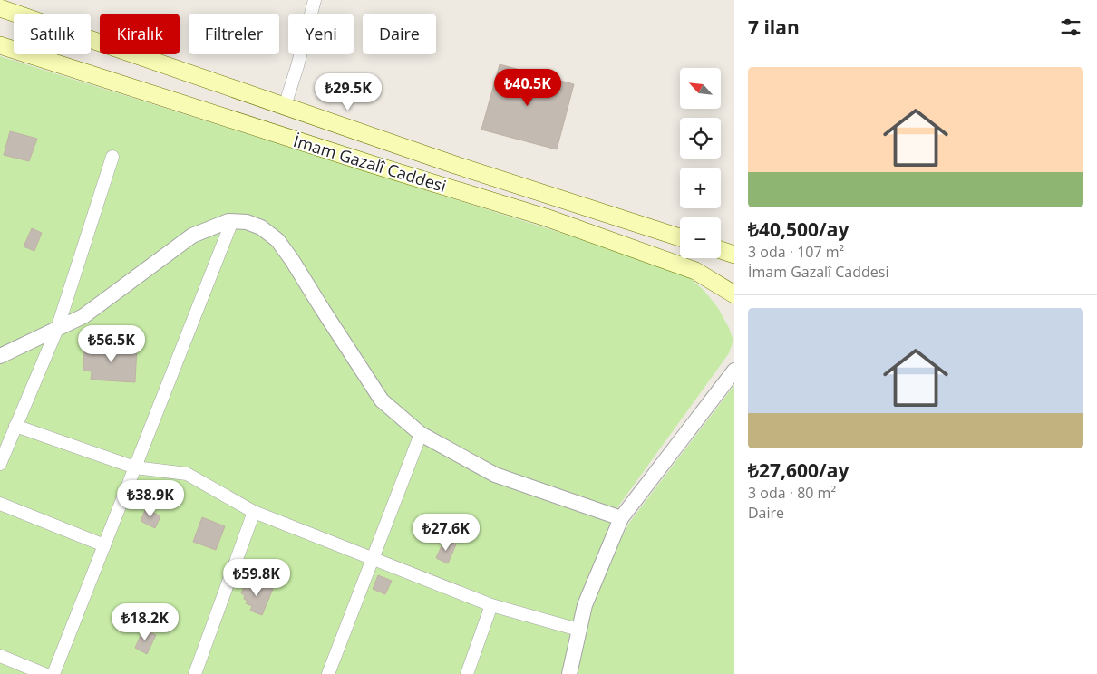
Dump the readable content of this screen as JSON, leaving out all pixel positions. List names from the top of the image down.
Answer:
{
  "streets": {
    "main road": ["İmam Gazalî Caddesi"]
  },
  "north": "top left",
  "page": {
    "heading": "7 ilan",
    "chip": [
      "Satılık",
      "Kiralık",
      "Filtreler",
      "Yeni",
      "Daire"
    ],
    "list": [
      {
        "name": "₺40,500/ay",
        "note": "3 oda · 107 m² · İmam Gazalî Caddesi"
      },
      {
        "name": "₺27,600/ay",
        "note": "3 oda · 80 m² · Daire"
      }
    ],
    "map_buttons": ["+", "−"],
    "price": [
      "₺40.5K",
      "₺29.5K",
      "₺56.5K",
      "₺38.9K",
      "₺27.6K",
      "₺59.8K",
      "₺18.2K"
    ]
  }
}
